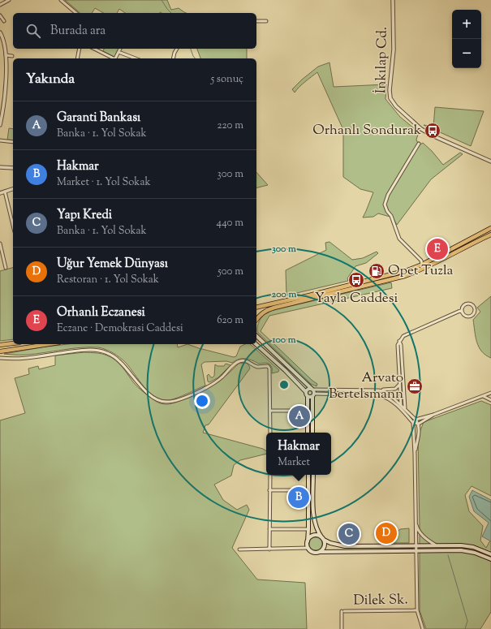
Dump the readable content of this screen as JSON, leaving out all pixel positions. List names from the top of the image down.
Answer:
{
  "streets": {
    "street": ["İnkılap Cd.", "Dilek Sk."]
  },
  "places": {
    "bus stop": ["Orhanlı Sondurak", "Yayla Caddesi"],
    "fuel station": ["Opet Tuzla"],
    "office": ["Arvato Bertelsmann"]
  },
  "page": {
    "map_buttons": ["+", "−"],
    "search": "Burada ara",
    "heading": ["Yakında", "5 sonuç"],
    "list": [
      {
        "mark": "A",
        "name": "Garanti Bankası",
        "note": "Banka · 1. Yol Sokak",
        "value": "220 m"
      },
      {
        "mark": "B",
        "name": "Hakmar",
        "note": "Market · 1. Yol Sokak",
        "value": "300 m"
      },
      {
        "mark": "C",
        "name": "Yapı Kredi",
        "note": "Banka · 1. Yol Sokak",
        "value": "440 m"
      },
      {
        "mark": "D",
        "name": "Uğur Yemek Dünyası",
        "note": "Restoran · 1. Yol Sokak",
        "value": "500 m"
      },
      {
        "mark": "E",
        "name": "Orhanlı Eczanesi",
        "note": "Eczane · Demokrasi Caddesi",
        "value": "620 m"
      }
    ],
    "pins": [
      "E",
      "A",
      "B",
      "D",
      "C"
    ],
    "popup": ["Hakmar", "Market"]
  },
  "rings": ["300 m", "200 m", "100 m"]
}
